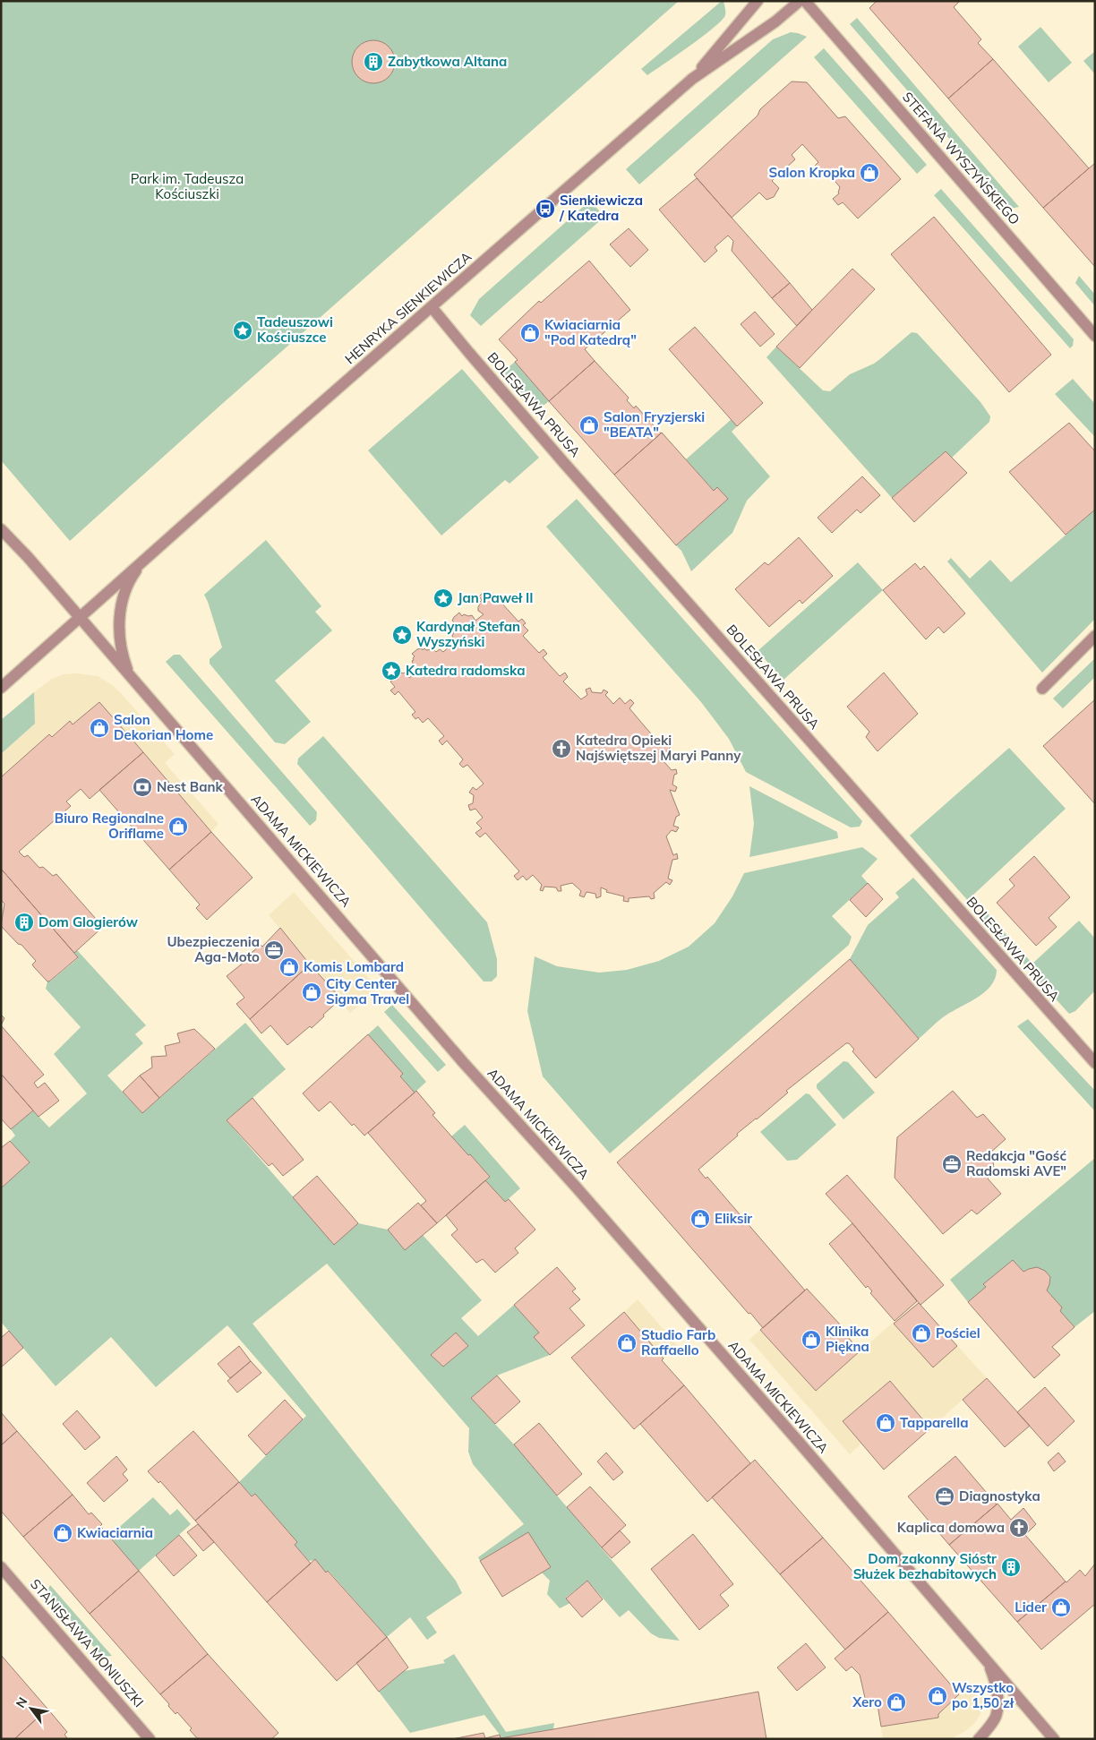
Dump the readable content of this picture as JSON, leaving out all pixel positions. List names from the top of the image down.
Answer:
{
  "streets": {
    "street": [
      "STEFANA WYSZYŃSKIEGO",
      "HENRYKA SIENKIEWICZA",
      "BOLESŁAWA PRUSA",
      "ADAMA MICKIEWICZA",
      "STANISŁAWA MONIUSZKI"
    ]
  },
  "crossings": [
    ["HENRYKA SIENKIEWICZA", "BOLESŁAWA PRUSA"],
    ["HENRYKA SIENKIEWICZA", "ADAMA MICKIEWICZA"]
  ],
  "parks": ["Park im. Tadeusza Kościuszki"],
  "places": {
    "building": ["Zabytkowa Altana", "Dom Glogierów", "Dom zakonny Sióstr Służek bezhabitowych"],
    "shop": [
      "Salon Kropka",
      "Kwiaciarnia \"Pod Katedrą\"",
      "Salon Fryzjerski \"BEATA\"",
      "Salon Dekorian Home",
      "Biuro Regionalne Oriflame",
      "Komis Lombard",
      "City Center Sigma Travel",
      "Eliksir",
      "Pościel",
      "Klinika Piękna",
      "Studio Farb Raffaello",
      "Tapparella",
      "Kwiaciarnia",
      "Lider",
      "Wszystko po 1,50 zł",
      "Xero"
    ],
    "bus stop": ["Sienkiewicza / Katedra"],
    "place": [
      "Tadeuszowi Kościuszce",
      "Jan Paweł II",
      "Kardynał Stefan Wyszyński",
      "Katedra radomska"
    ],
    "church": ["Katedra Opieki Najświętszej Maryi Panny", "Kaplica domowa"],
    "bank": ["Nest Bank"],
    "office": ["Ubezpieczenia Aga-Moto", "Redakcja \"Gość Radomski AVE\"", "Diagnostyka"]
  },
  "north": "top left"
}
